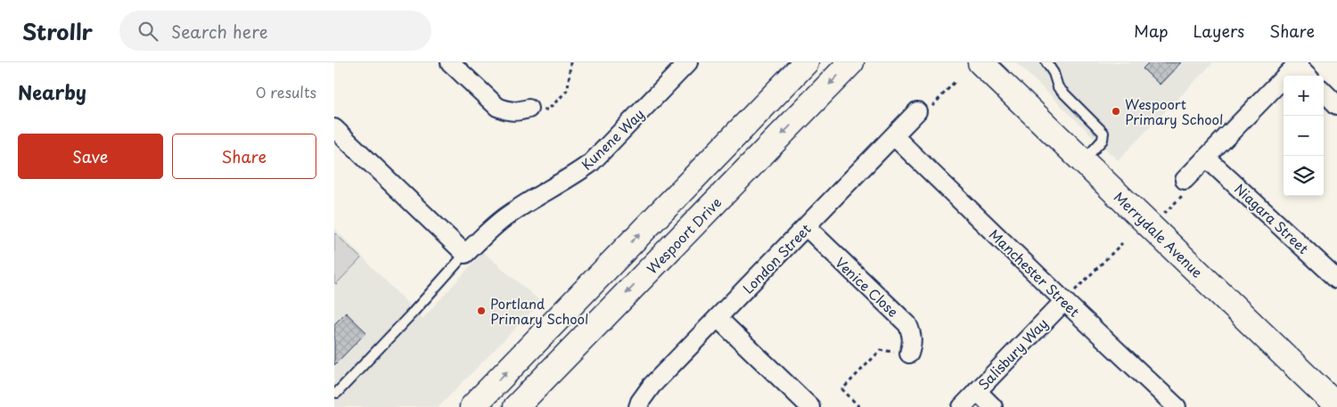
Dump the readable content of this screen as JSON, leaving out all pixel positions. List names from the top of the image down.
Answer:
{
  "streets": {
    "main road": ["Merrydale Avenue", "Wespoort Drive"],
    "street": [
      "Kunene Way",
      "Niagara Street",
      "London Street",
      "Manchester Street",
      "Venice Close",
      "Salisbury Way"
    ]
  },
  "crossings": [
    ["London Street", "Manchester Street"],
    ["London Street", "Venice Close"],
    ["Manchester Street", "Salisbury Way"]
  ],
  "places": ["Wespoort Primary School", "Portland Primary School"],
  "page": {
    "header": "Strollr",
    "search": "Search here",
    "nav": ["Map", "Layers", "Share"],
    "heading": ["Nearby", "0 results"],
    "map_buttons": ["+", "−"],
    "buttons": ["Save", "Share"]
  }
}
